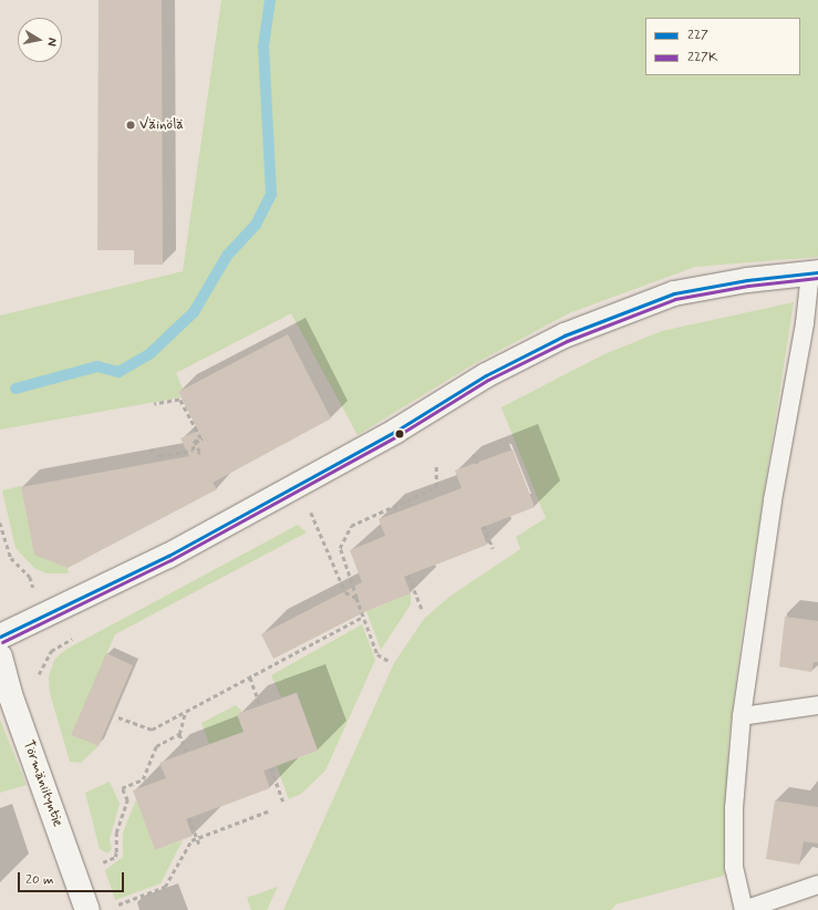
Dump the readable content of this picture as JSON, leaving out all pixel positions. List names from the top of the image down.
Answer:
{
  "streets": {
    "street": ["Törmäniityntie"]
  },
  "places": ["Väinölä"],
  "lines": ["transit line 227", "transit line 227K"],
  "legend": ["227", "227K"],
  "scale_bar": "20 m",
  "north": "right"
}
